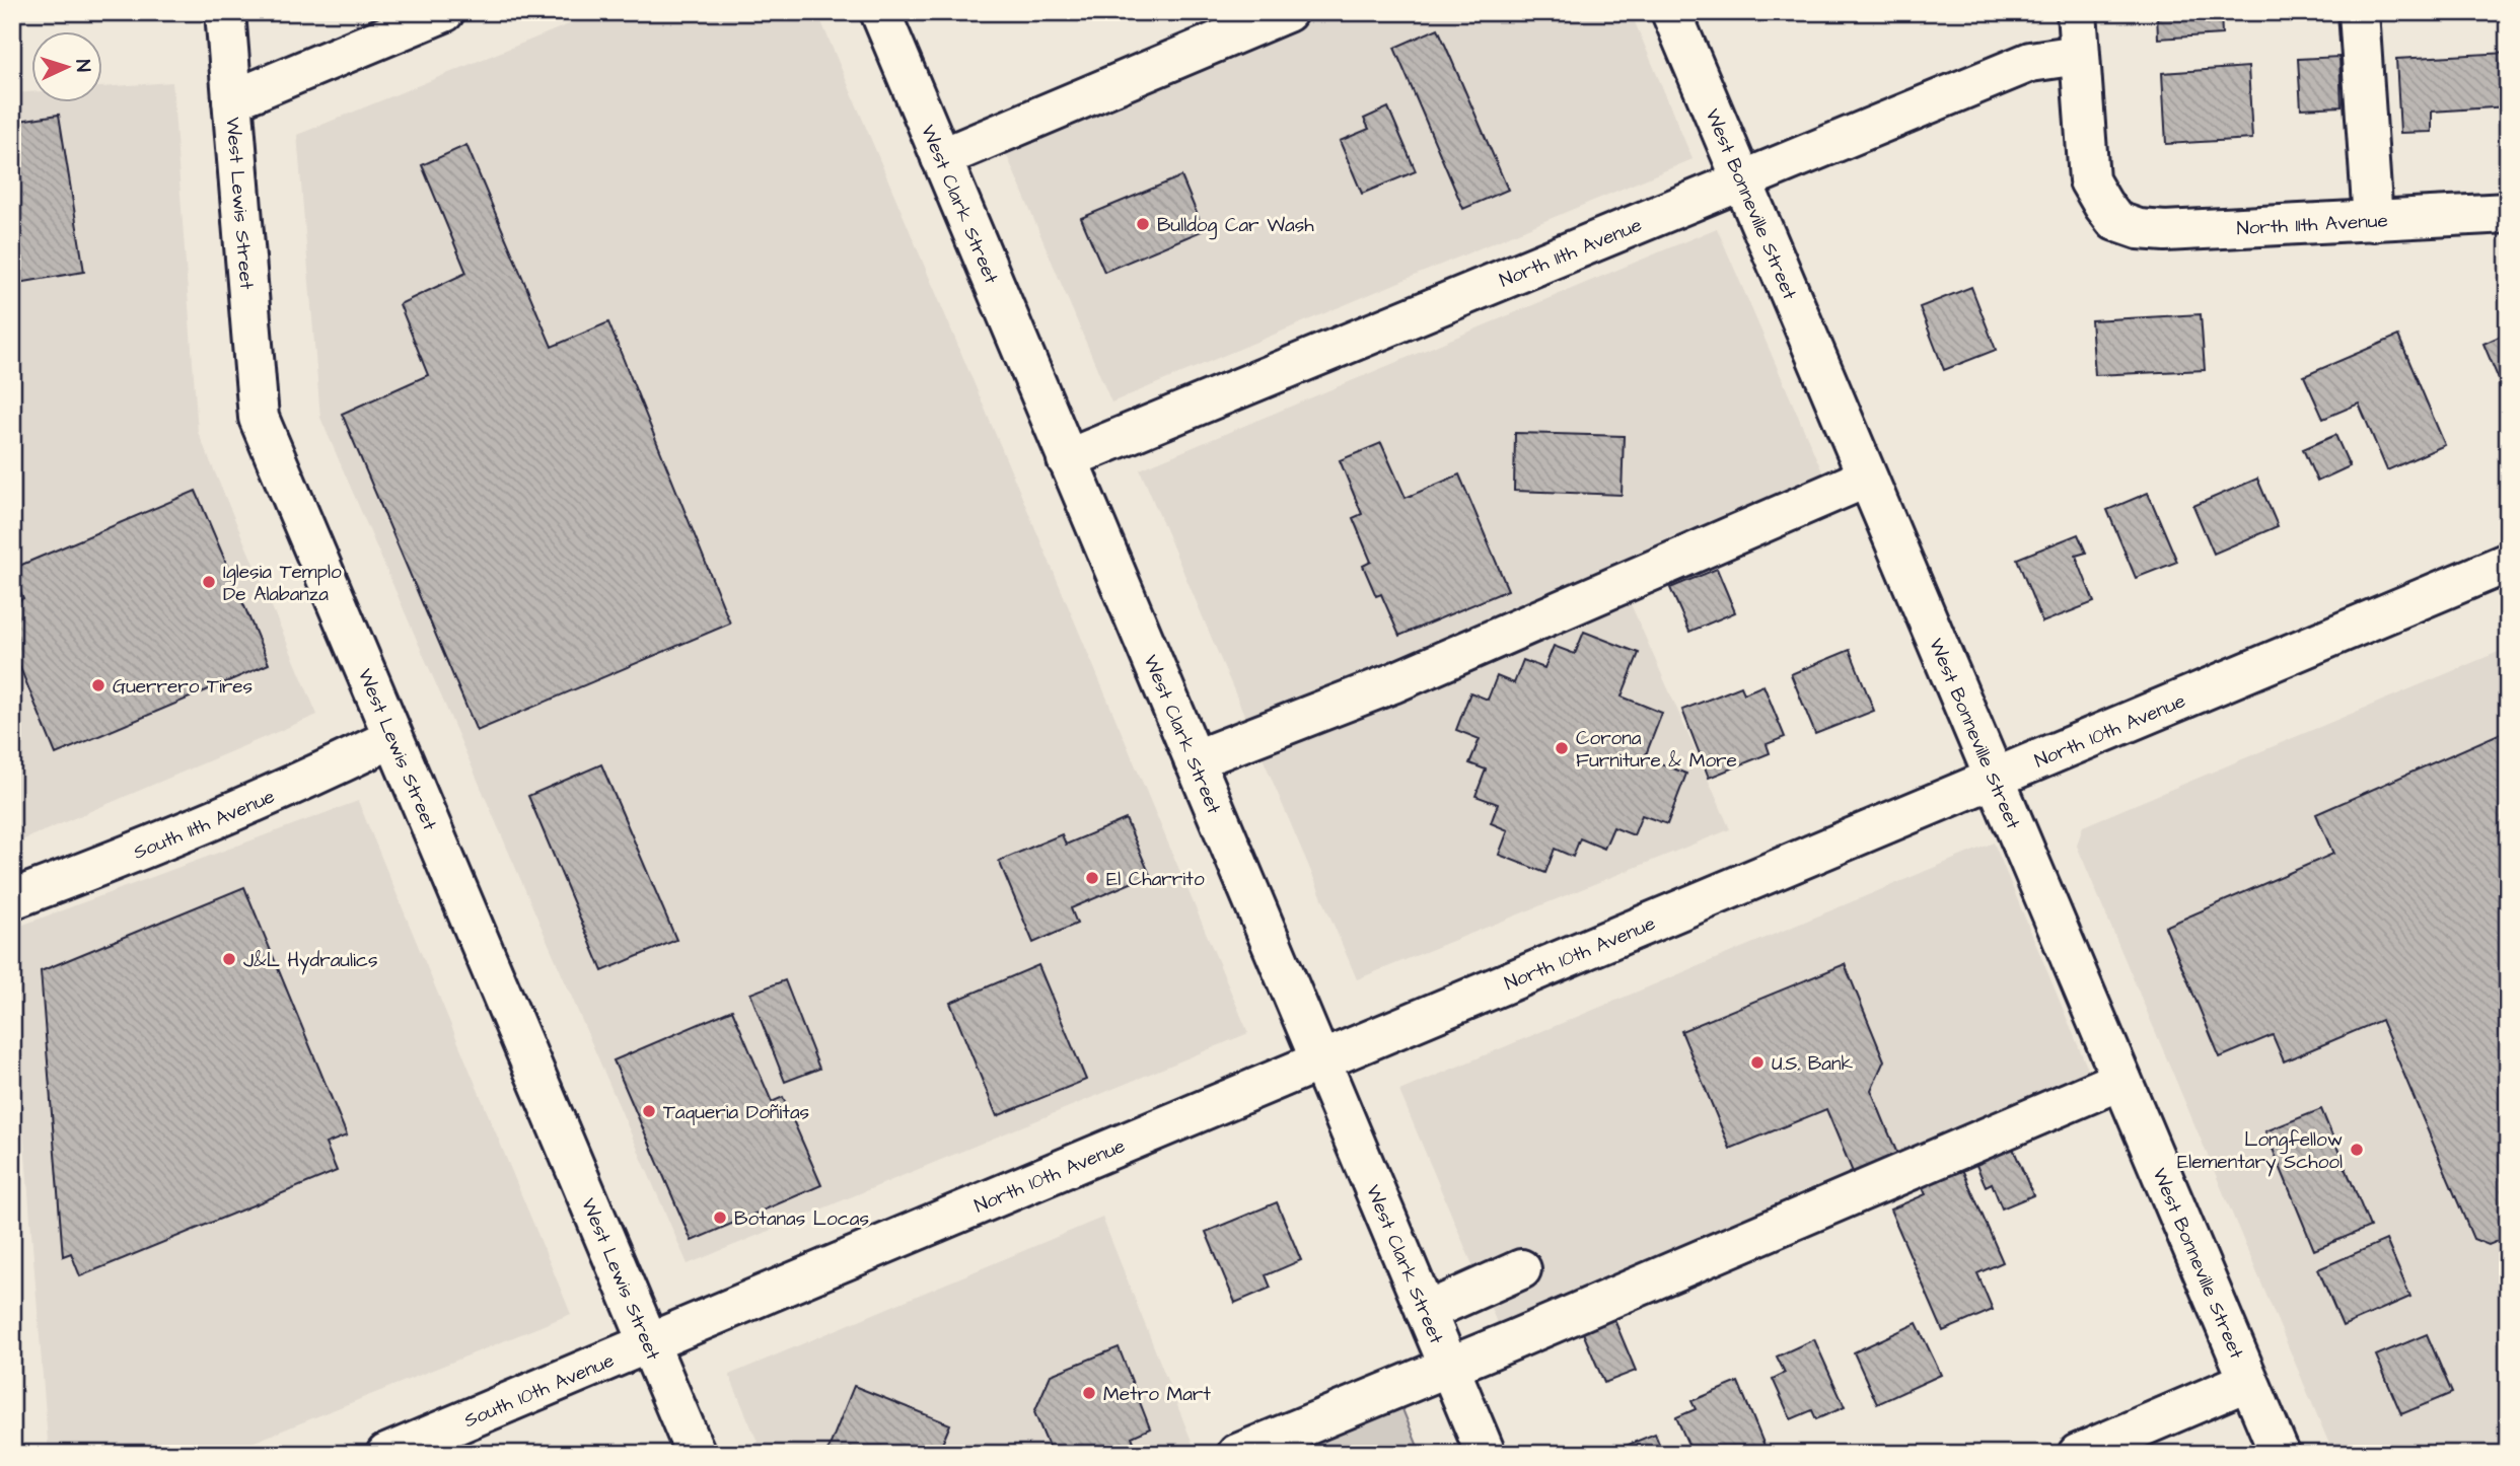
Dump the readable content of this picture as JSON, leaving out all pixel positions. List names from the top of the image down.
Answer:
{
  "streets": {
    "street": [
      "West Lewis Street",
      "West Clark Street",
      "West Bonneville Street",
      "North 11th Avenue",
      "North 10th Avenue",
      "South 11th Avenue",
      "South 10th Avenue"
    ]
  },
  "crossings": [
    ["West Lewis Street", "North 10th Avenue"],
    ["West Lewis Street", "South 11th Avenue"],
    ["West Lewis Street", "South 10th Avenue"],
    ["West Clark Street", "North 11th Avenue"],
    ["West Clark Street", "North 10th Avenue"],
    ["West Bonneville Street", "North 11th Avenue"],
    ["West Bonneville Street", "North 10th Avenue"],
    ["North 10th Avenue", "South 10th Avenue"]
  ],
  "places": [
    "Bulldog Car Wash",
    "Iglesia Templo De Alabanza",
    "Guerrero Tires",
    "Corona Furniture & More",
    "El Charrito",
    "J&L Hydraulics",
    "U.S. Bank",
    "Taqueria Doñitas",
    "Longfellow Elementary School",
    "Botanas Locas",
    "Metro Mart"
  ],
  "north": "right"
}
